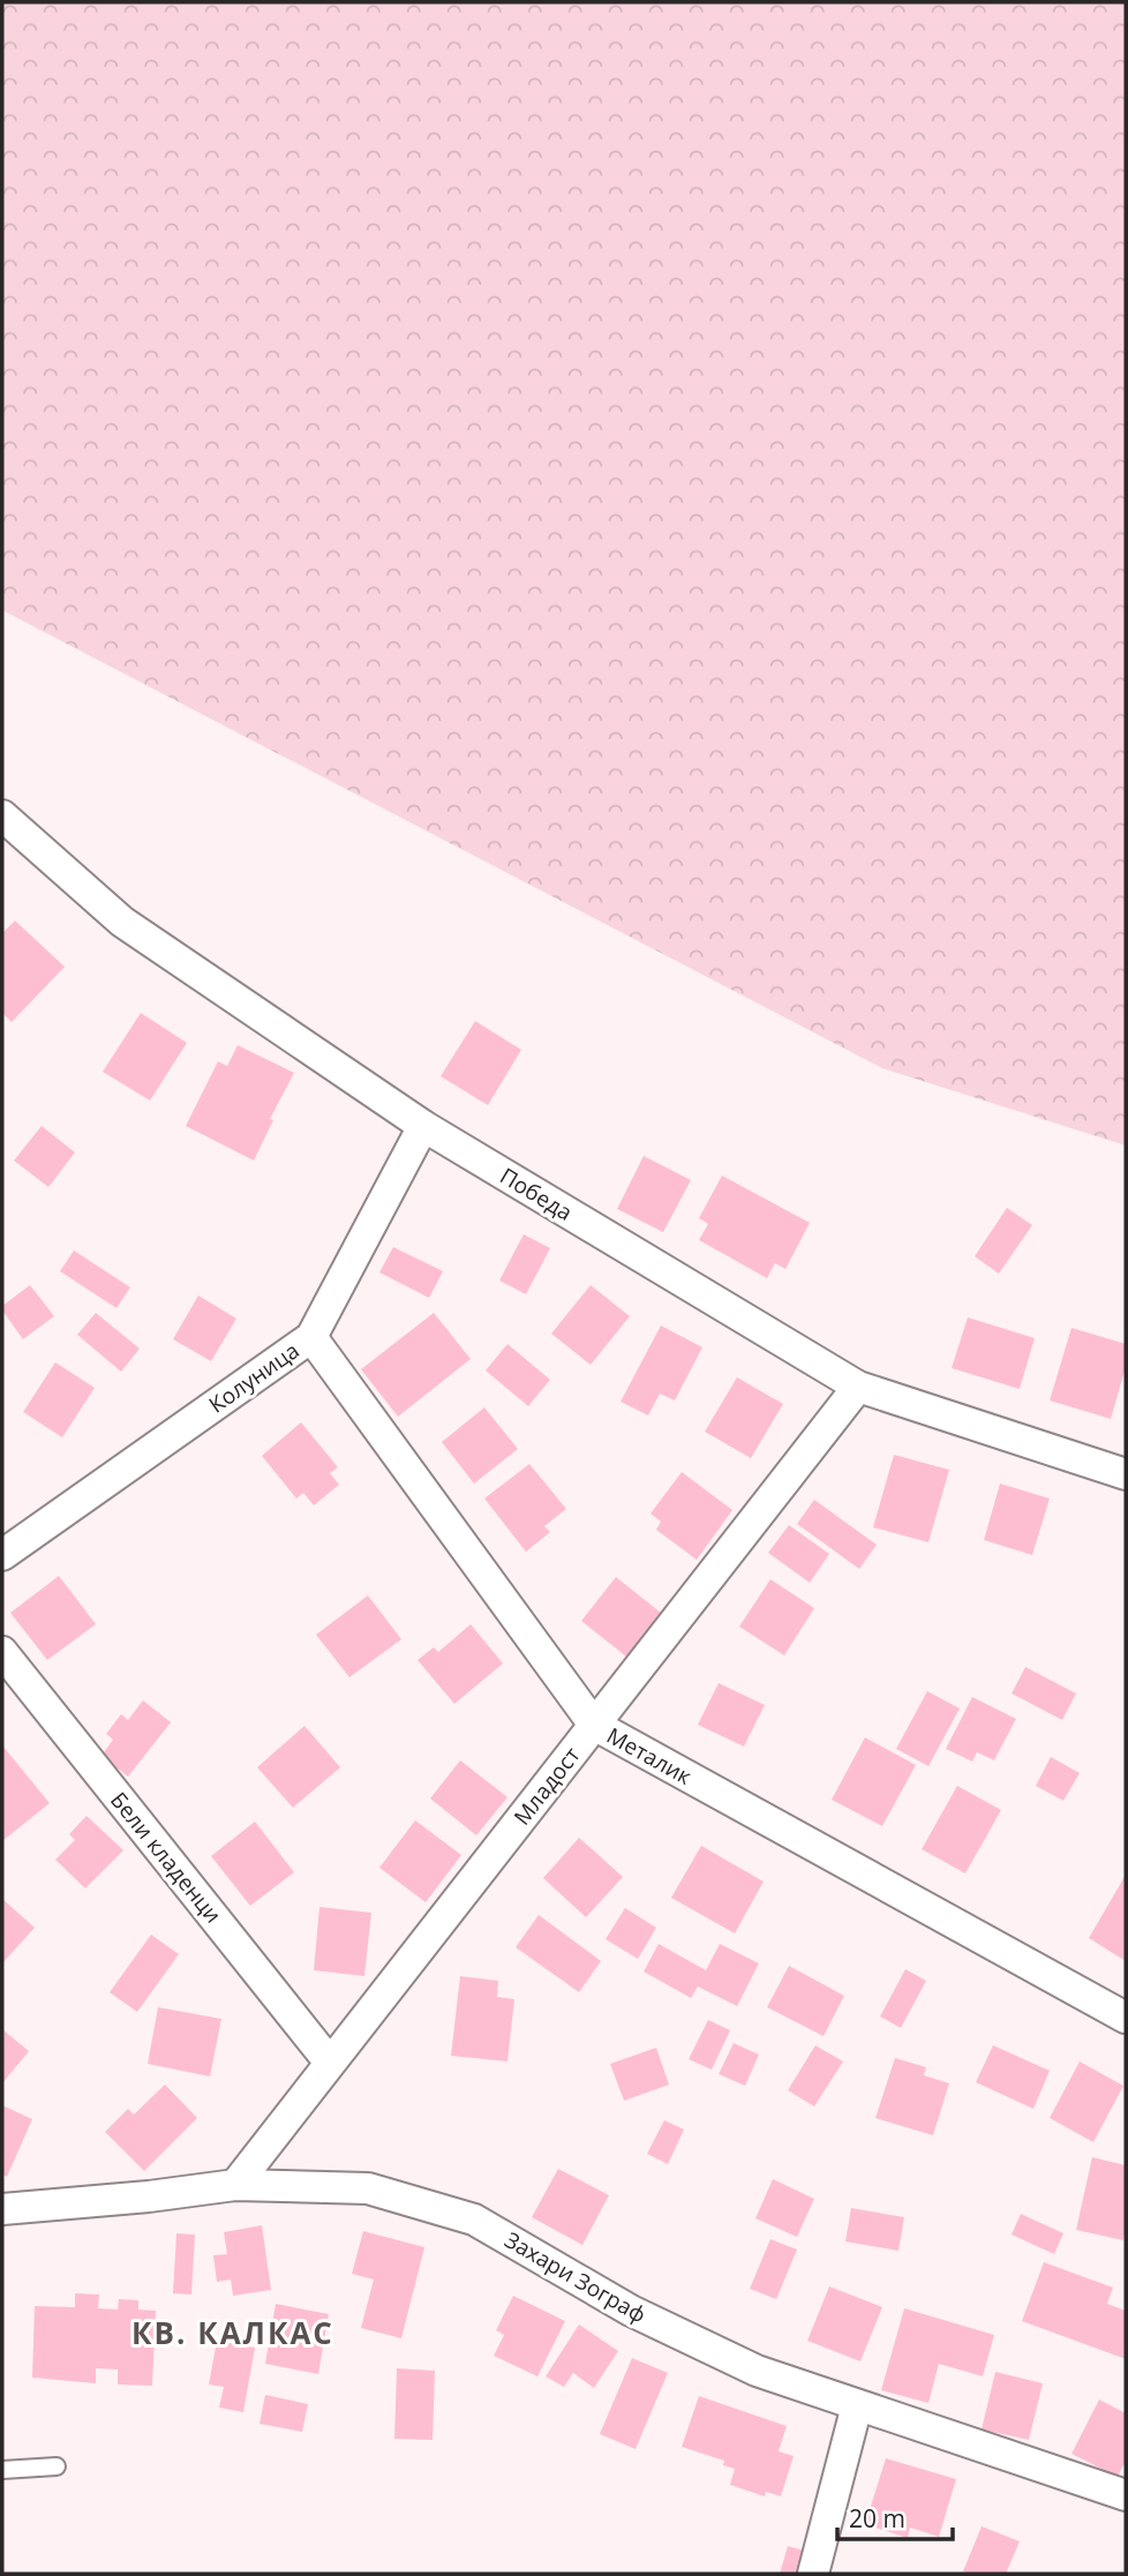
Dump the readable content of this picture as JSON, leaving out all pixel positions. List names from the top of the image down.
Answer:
{
  "streets": {
    "street": [
      "Победа",
      "Колуница",
      "Металик",
      "Младост",
      "Бели кладенци",
      "Захари Зограф"
    ]
  },
  "crossings": [
    ["Победа", "Колуница"],
    ["Победа", "Младост"],
    ["Колуница", "Металик"],
    ["Металик", "Младост"],
    ["Младост", "Бели кладенци"],
    ["Младост", "Захари Зограф"]
  ],
  "districts": ["КВ. КАЛКАС"],
  "scale_bar": "20 m"
}
